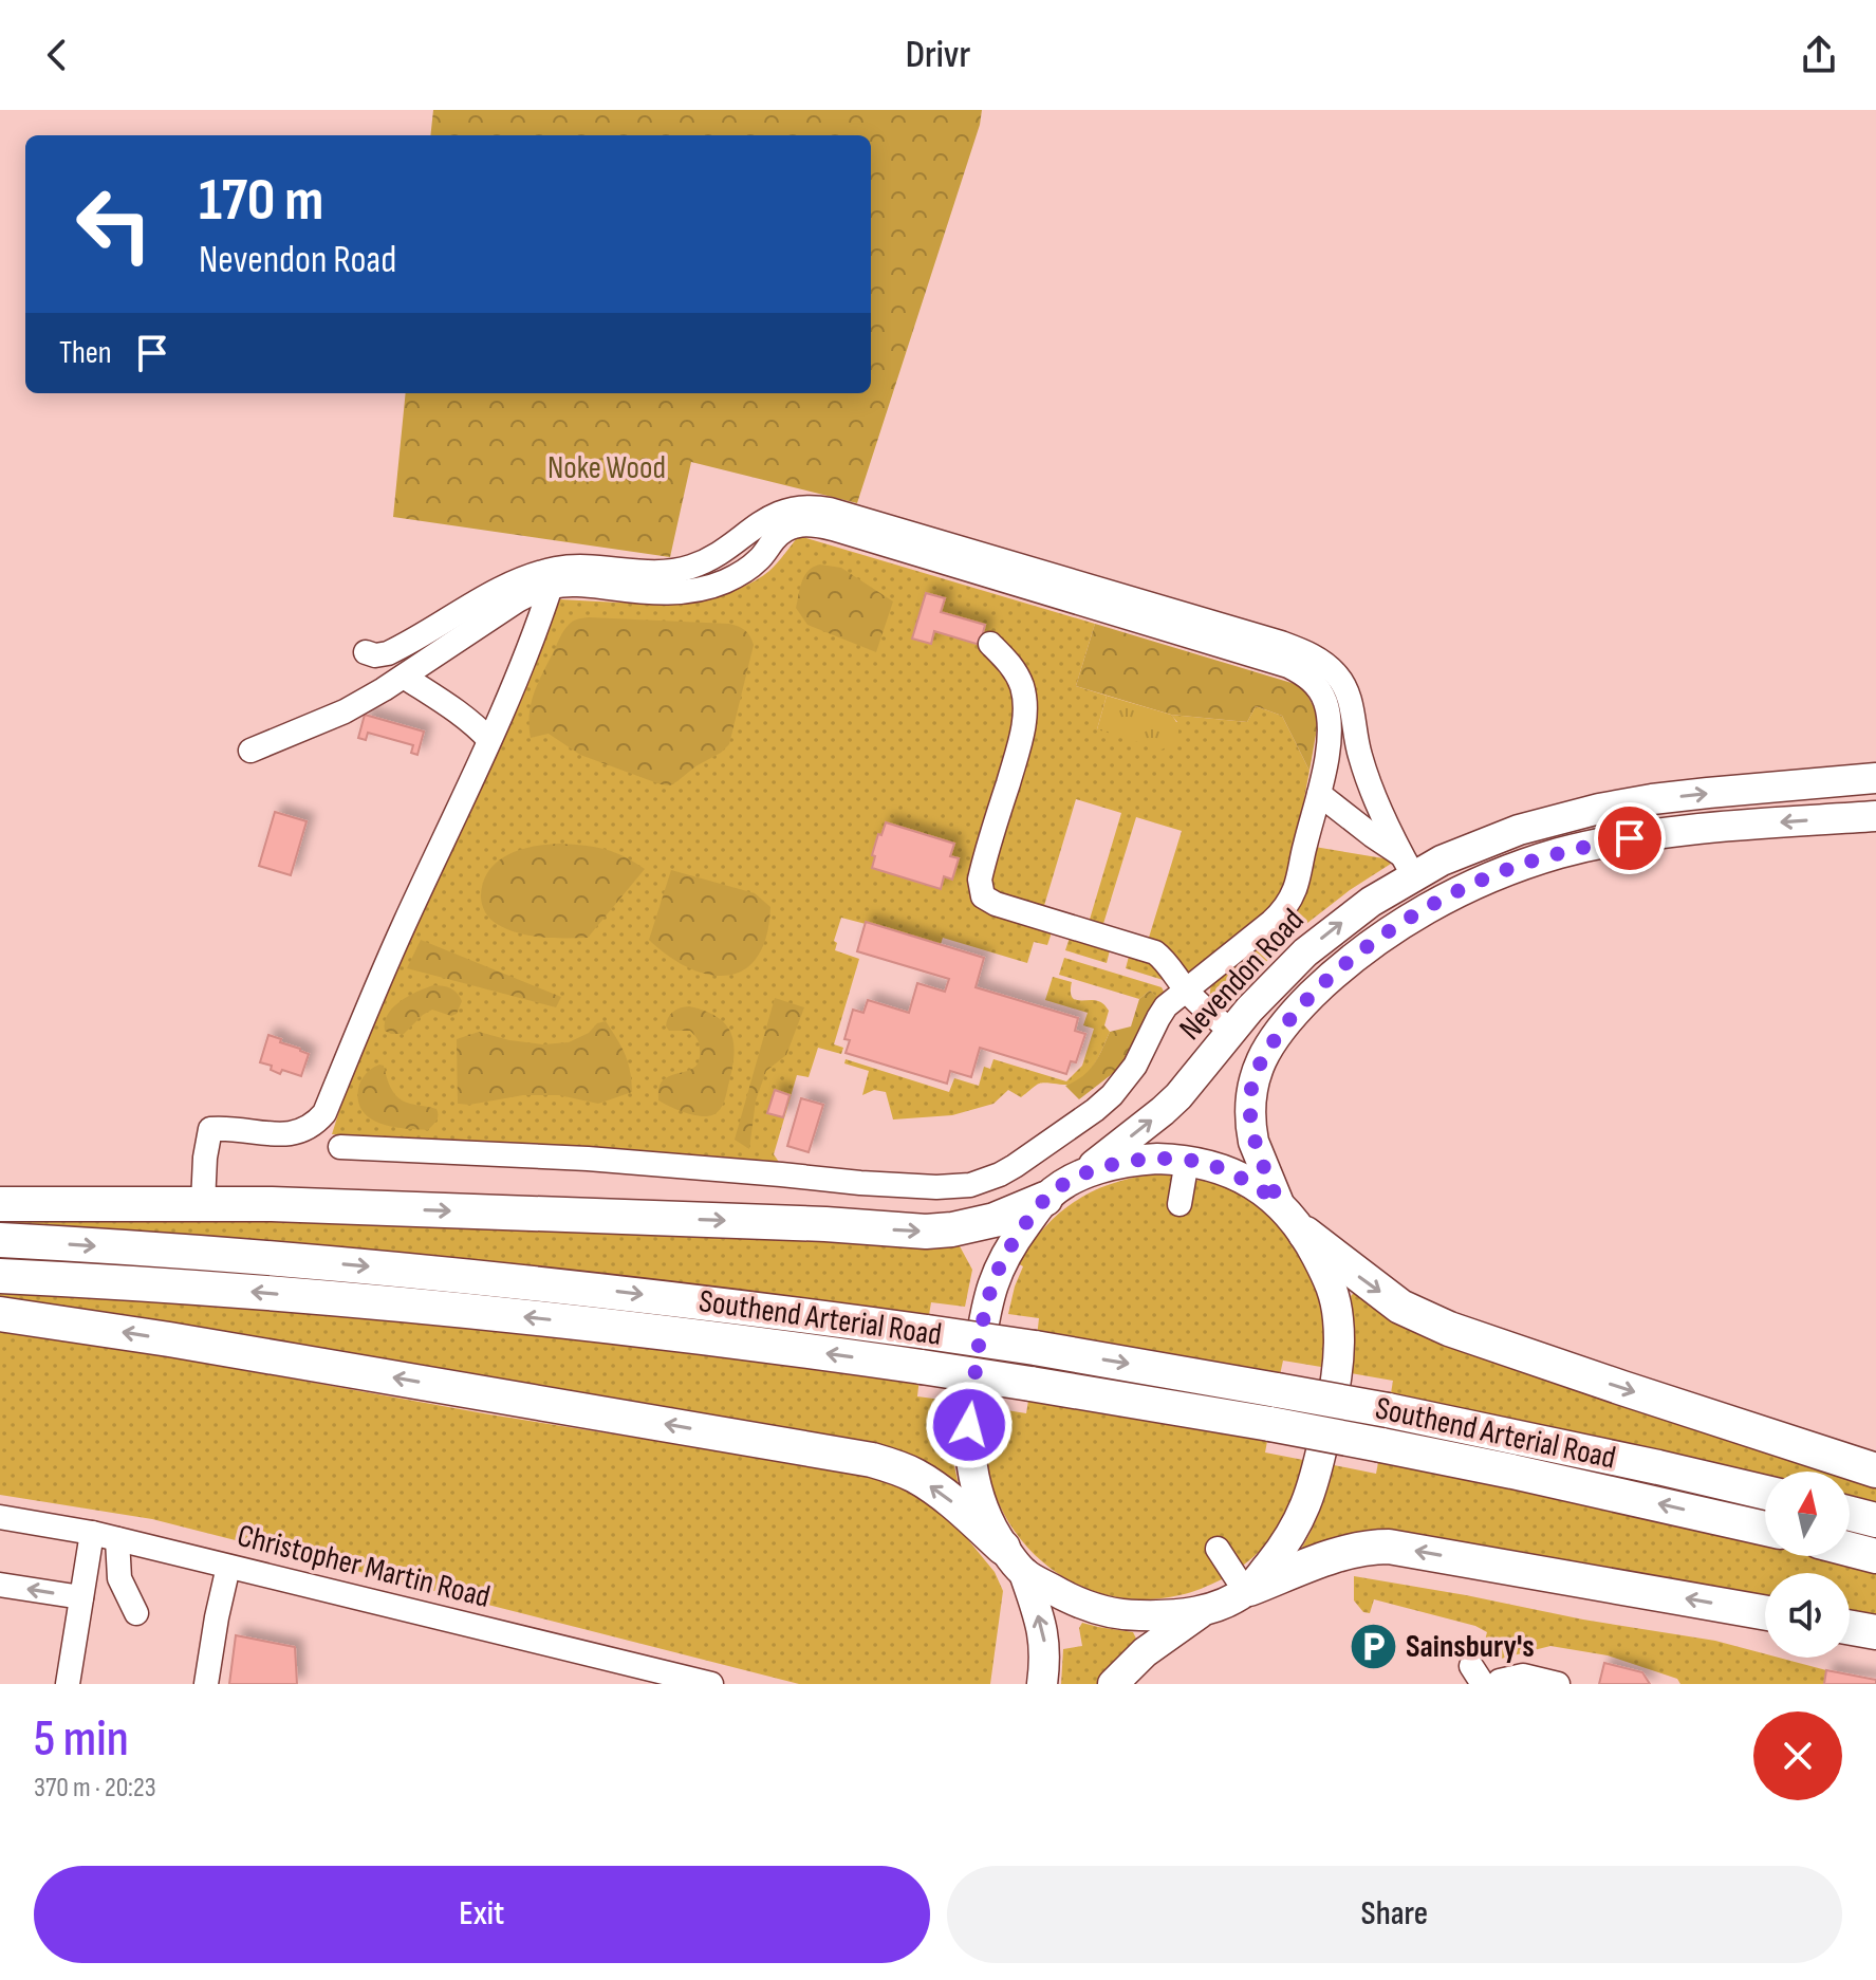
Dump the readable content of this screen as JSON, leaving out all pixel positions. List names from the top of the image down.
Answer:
{
  "streets": {
    "highway": ["Southend Arterial Road"],
    "main road": ["Nevendon Road"],
    "street": ["Christopher Martin Road"]
  },
  "parks": ["Noke Wood"],
  "places": {
    "parking": ["Sainsbury's"]
  },
  "north": "top",
  "page": {
    "header": "Drivr",
    "turn": ["170 m", "Nevendon Road"],
    "then": "Then",
    "heading": ["5 min", "370 m · 20:23"],
    "buttons": ["Exit", "Share"]
  }
}
